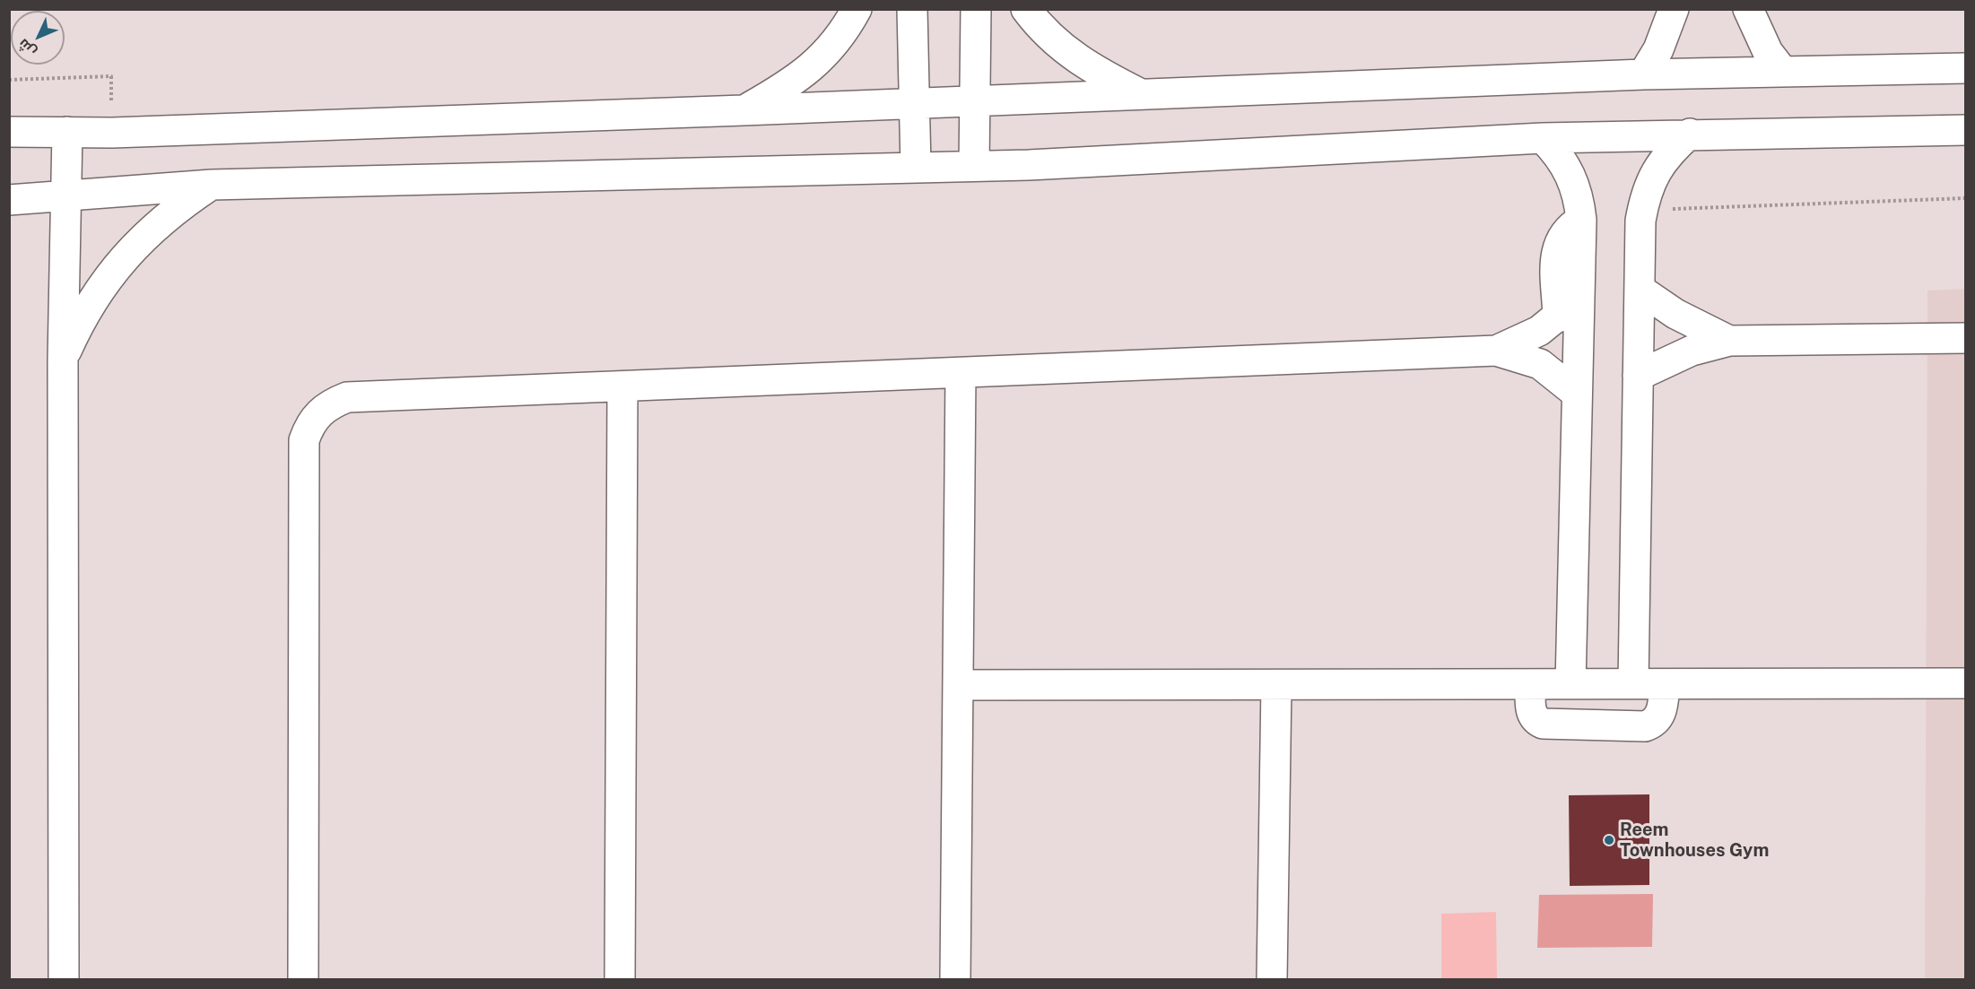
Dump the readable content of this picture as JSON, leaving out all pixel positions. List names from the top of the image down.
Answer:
{
  "places": ["Reem Townhouses Gym"],
  "north": "bottom left"
}
